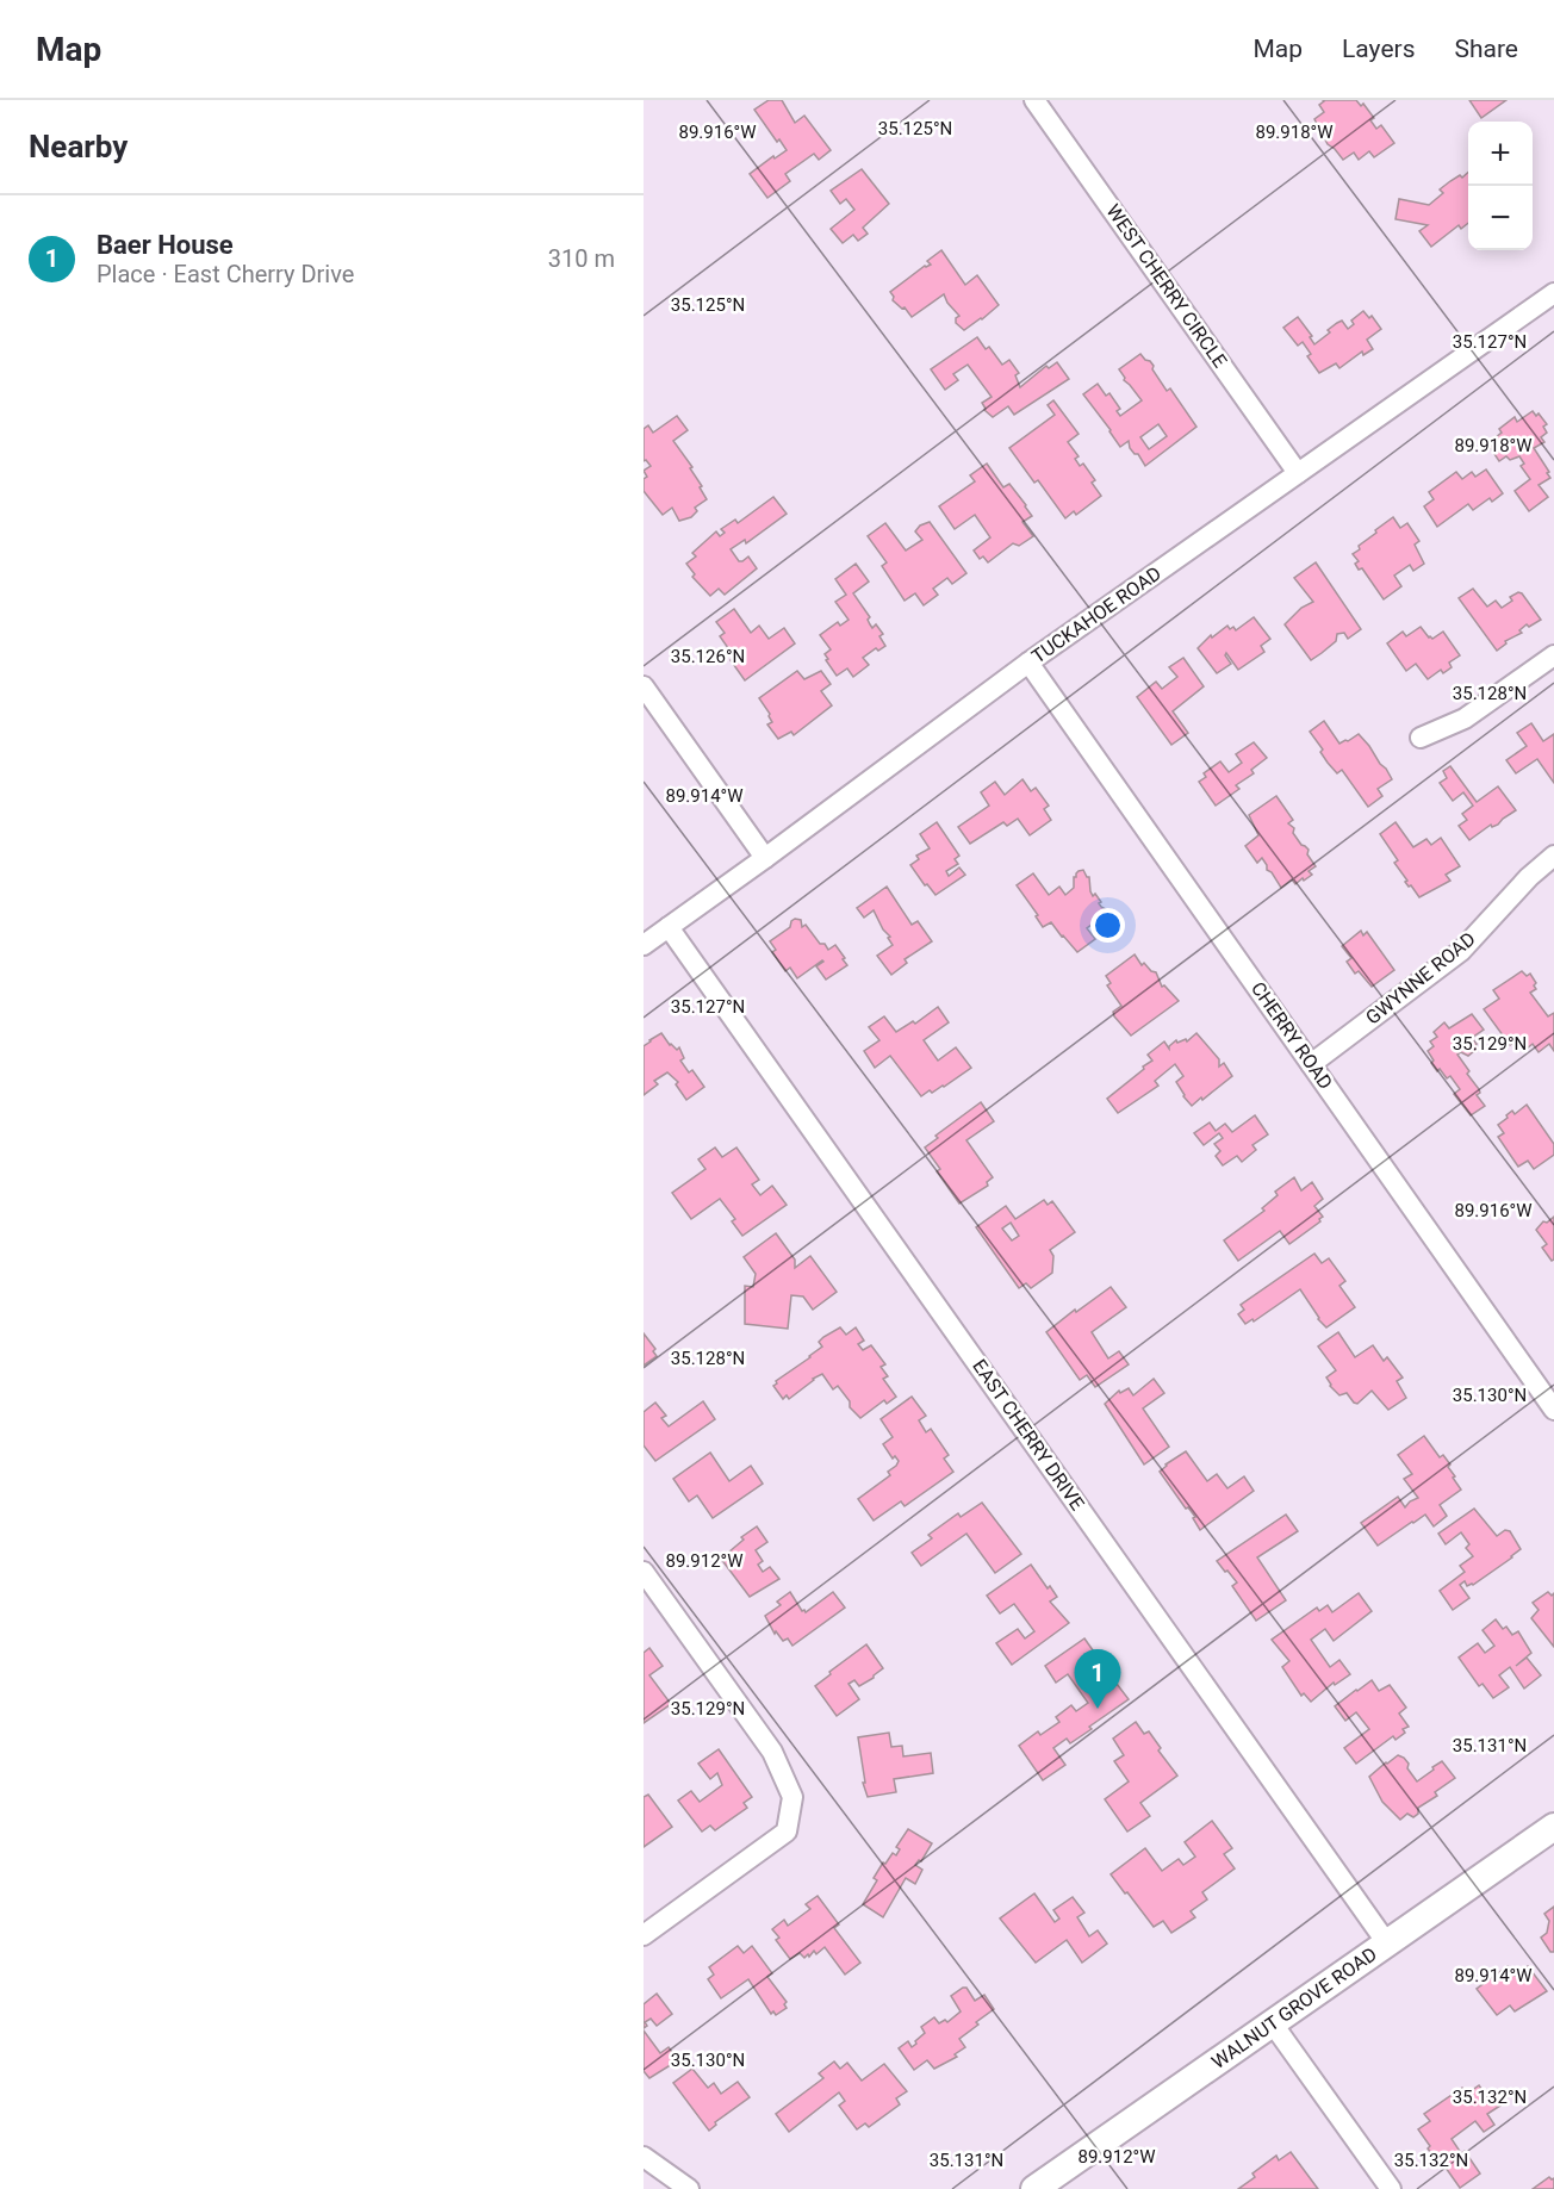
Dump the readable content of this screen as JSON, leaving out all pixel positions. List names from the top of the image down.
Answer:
{
  "streets": {
    "main road": ["WALNUT GROVE ROAD"],
    "street": [
      "WEST CHERRY CIRCLE",
      "TUCKAHOE ROAD",
      "GWYNNE ROAD",
      "CHERRY ROAD",
      "EAST CHERRY DRIVE"
    ]
  },
  "crossings": [
    ["WEST CHERRY CIRCLE", "TUCKAHOE ROAD"],
    ["TUCKAHOE ROAD", "CHERRY ROAD"],
    ["TUCKAHOE ROAD", "EAST CHERRY DRIVE"],
    ["GWYNNE ROAD", "CHERRY ROAD"],
    ["EAST CHERRY DRIVE", "WALNUT GROVE ROAD"]
  ],
  "page": {
    "header": "Map",
    "nav": ["Map", "Layers", "Share"],
    "heading": "Nearby",
    "map_buttons": ["+", "−"],
    "list": [
      {
        "mark": "1",
        "name": "Baer House",
        "note": "Place · East Cherry Drive",
        "value": "310 m"
      }
    ],
    "pins": "1"
  },
  "coordinates": [
    "35.125°N",
    "89.916°W",
    "89.918°W",
    "35.127°N",
    "35.126°N",
    "35.128°N",
    "89.914°W",
    "35.129°N",
    "35.130°N",
    "89.912°W",
    "35.131°N",
    "35.132°N"
  ]
}
